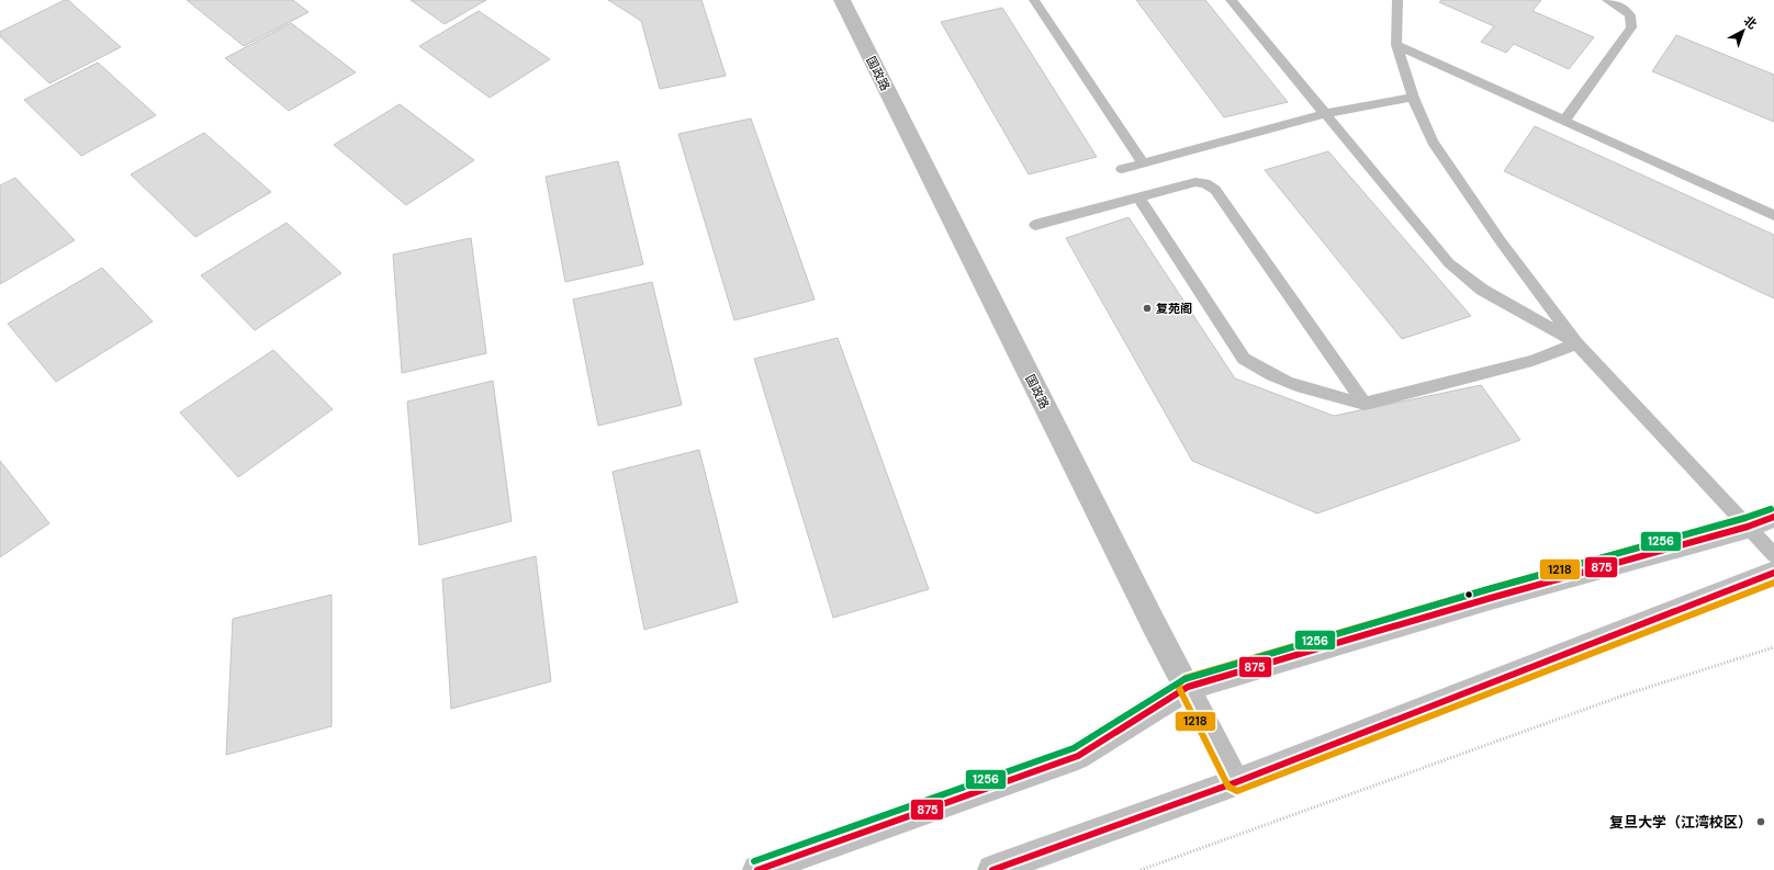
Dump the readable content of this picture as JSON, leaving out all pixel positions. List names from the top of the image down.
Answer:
{
  "streets": {
    "street": ["国政路"]
  },
  "places": ["复苑阁", "复旦大学（江湾校区）"],
  "lines": ["transit line 1218", "transit line 1256", "transit line 875"],
  "north": "top right"
}
